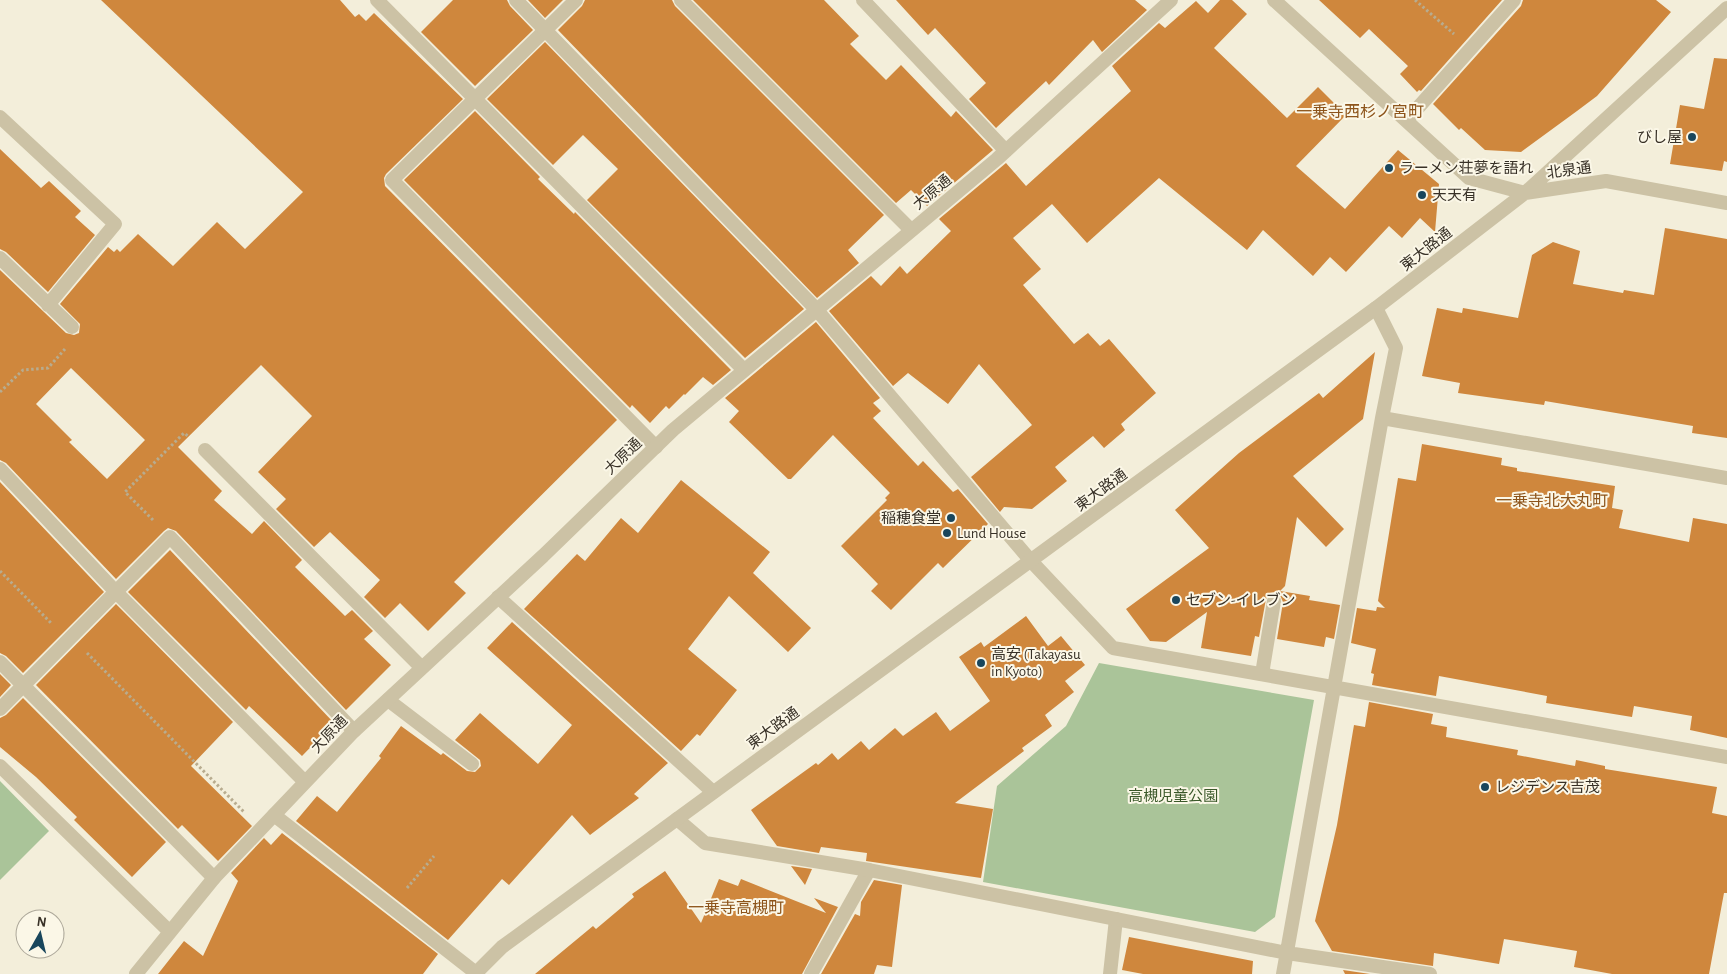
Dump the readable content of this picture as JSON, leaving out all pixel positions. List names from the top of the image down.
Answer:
{
  "streets": {
    "street": ["北泉通", "大原通", "東大路通"]
  },
  "crossings": [
    ["北泉通", "東大路通"]
  ],
  "districts": ["一乗寺西杉ノ宮町", "一乗寺北大丸町", "一乗寺高槻町"],
  "parks": ["高槻児童公園"],
  "places": [
    "びし屋",
    "ラーメン荘夢を語れ",
    "天天有",
    "稲穂食堂",
    "Lund House",
    "セブン-イレブン",
    "高安 (Takayasu in Kyoto)",
    "レジデンス吉茂"
  ],
  "north": "top"
}
